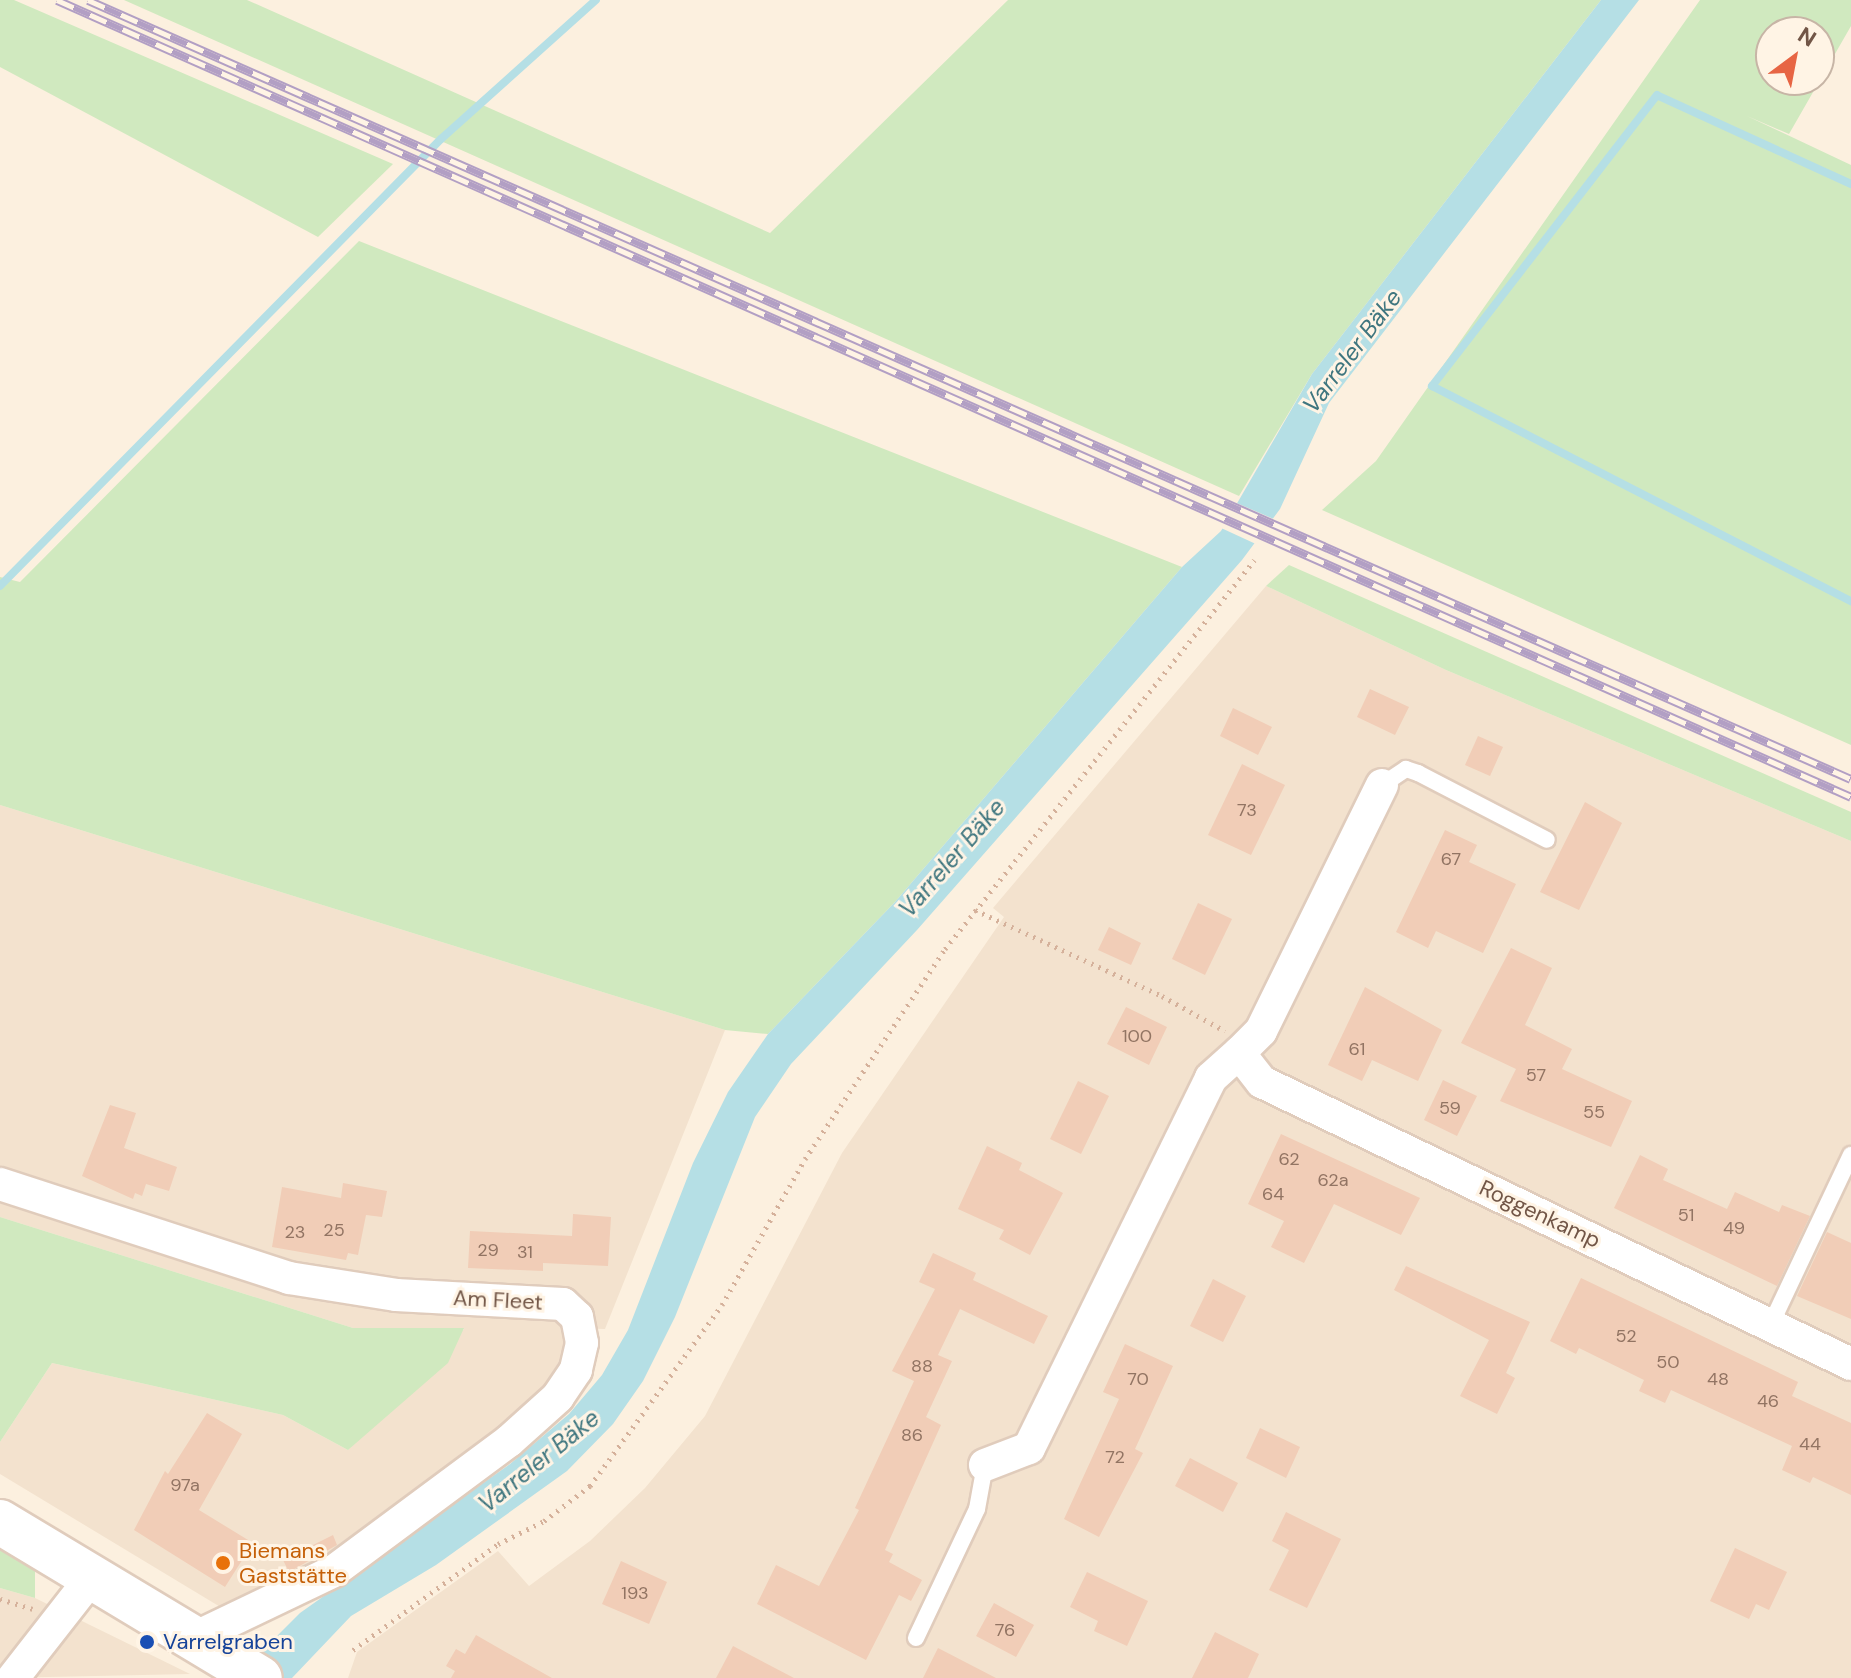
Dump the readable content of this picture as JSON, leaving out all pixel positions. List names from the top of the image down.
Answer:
{
  "streets": {
    "street": ["Roggenkamp", "Am Fleet"]
  },
  "water": ["Varreler Bäke"],
  "places": ["Biemans Gaststätte", "Varrelgraben"],
  "house_numbers": [
    "73",
    "67",
    "100",
    "61",
    "57",
    "59",
    "55",
    "62",
    "62a",
    "64",
    "51",
    "49",
    "25",
    "23",
    "29",
    "31",
    "52",
    "50",
    "88",
    "70",
    "48",
    "46",
    "86",
    "44",
    "72",
    "97a",
    "193",
    "76"
  ],
  "north": "top right"
}
